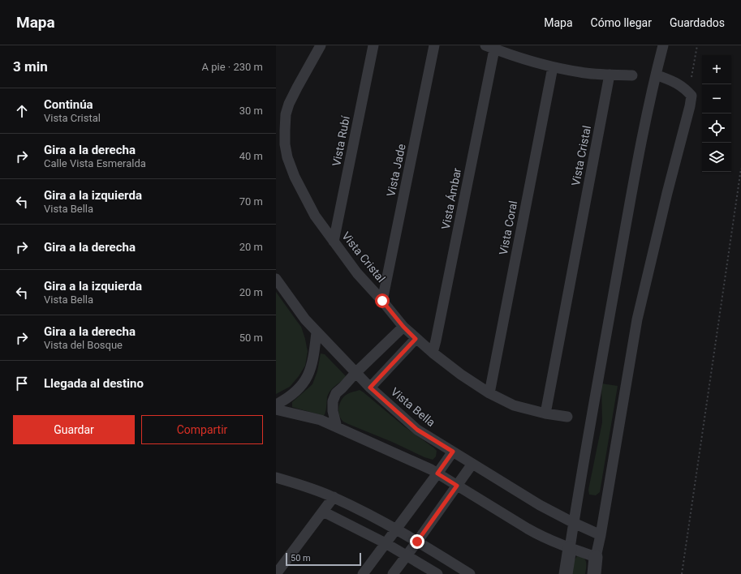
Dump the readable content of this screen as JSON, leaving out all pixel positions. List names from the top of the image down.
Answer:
{
  "streets": {
    "street": [
      "Vista Rubí",
      "Vista Cristal",
      "Vista Jade",
      "Vista Ámbar",
      "Vista Coral",
      "Vista Bella"
    ]
  },
  "crossings": [
    ["Vista Rubí", "Vista Cristal"],
    ["Vista Cristal", "Vista Jade"],
    ["Vista Cristal", "Vista Ámbar"],
    ["Vista Cristal", "Vista Coral"]
  ],
  "scale_bar": "50 m",
  "page": {
    "header": "Mapa",
    "nav": ["Mapa", "Cómo llegar", "Guardados"],
    "heading": ["3 min", "A pie · 230 m"],
    "map_buttons": ["+", "−"],
    "list": [
      ["Continúa", "Vista Cristal", "30 m"],
      ["Gira a la derecha", "Calle Vista Esmeralda", "40 m"],
      ["Gira a la izquierda", "Vista Bella", "70 m"],
      ["Gira a la derecha", "20 m"],
      ["Gira a la izquierda", "Vista Bella", "20 m"],
      ["Gira a la derecha", "Vista del Bosque", "50 m"],
      "Llegada al destino"
    ],
    "buttons": ["Guardar", "Compartir"],
    "scale": "50 m"
  }
}
